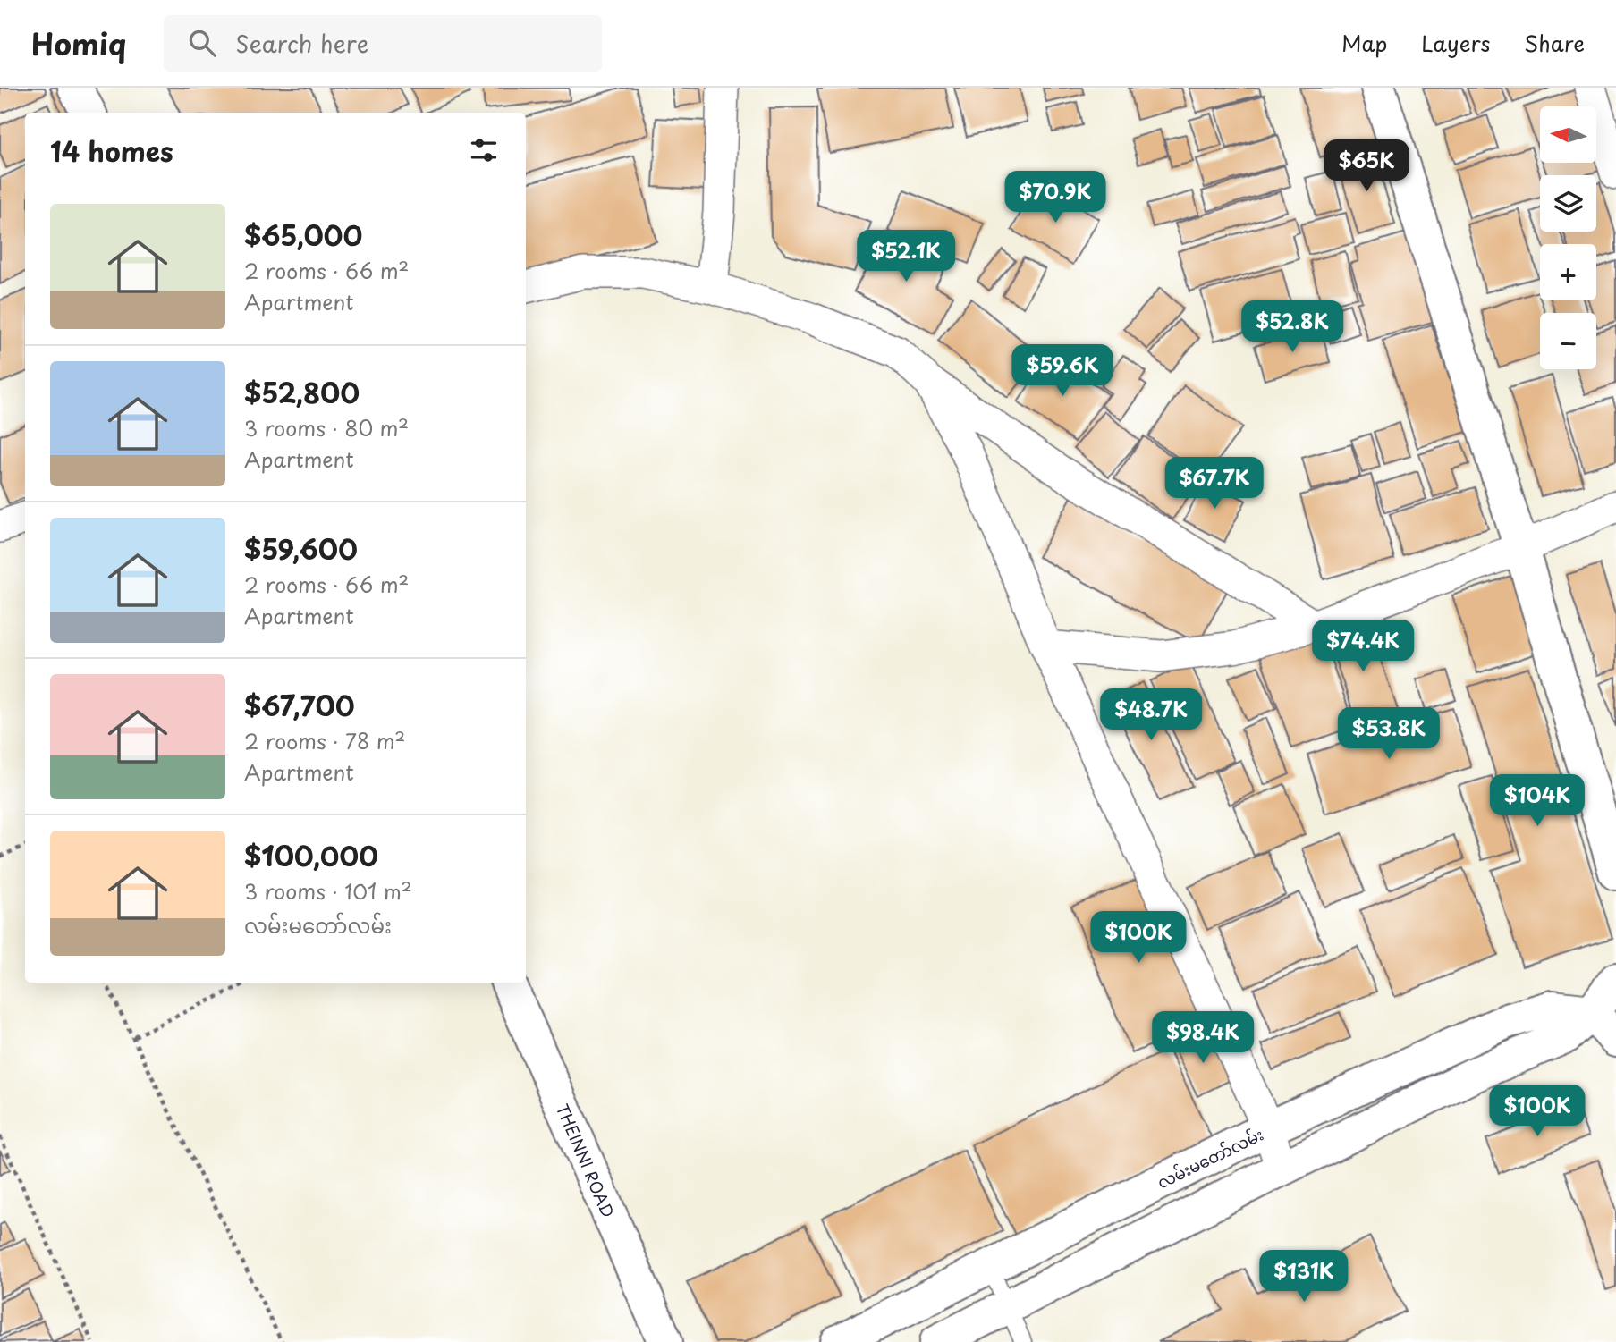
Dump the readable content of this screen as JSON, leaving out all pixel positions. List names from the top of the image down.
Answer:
{
  "streets": {
    "main road": ["လမ်းမတော်လမ်း", "THEINNI ROAD"]
  },
  "north": "left",
  "page": {
    "header": "Homiq",
    "search": "Search here",
    "nav": ["Map", "Layers", "Share"],
    "map_buttons": ["+", "−"],
    "heading": "14 homes",
    "price": [
      "$65K",
      "$70.9K",
      "$52.1K",
      "$52.8K",
      "$59.6K",
      "$67.7K",
      "$74.4K",
      "$48.7K",
      "$53.8K",
      "$104K",
      "$100K",
      "$98.4K",
      "$100K",
      "$131K"
    ],
    "list": [
      {
        "name": "$65,000",
        "note": "2 rooms · 66 m² · Apartment"
      },
      {
        "name": "$52,800",
        "note": "3 rooms · 80 m² · Apartment"
      },
      {
        "name": "$59,600",
        "note": "2 rooms · 66 m² · Apartment"
      },
      {
        "name": "$67,700",
        "note": "2 rooms · 78 m² · Apartment"
      },
      {
        "name": "$100,000",
        "note": "3 rooms · 101 m² · လမ်းမတော်လမ်း"
      }
    ]
  }
}
